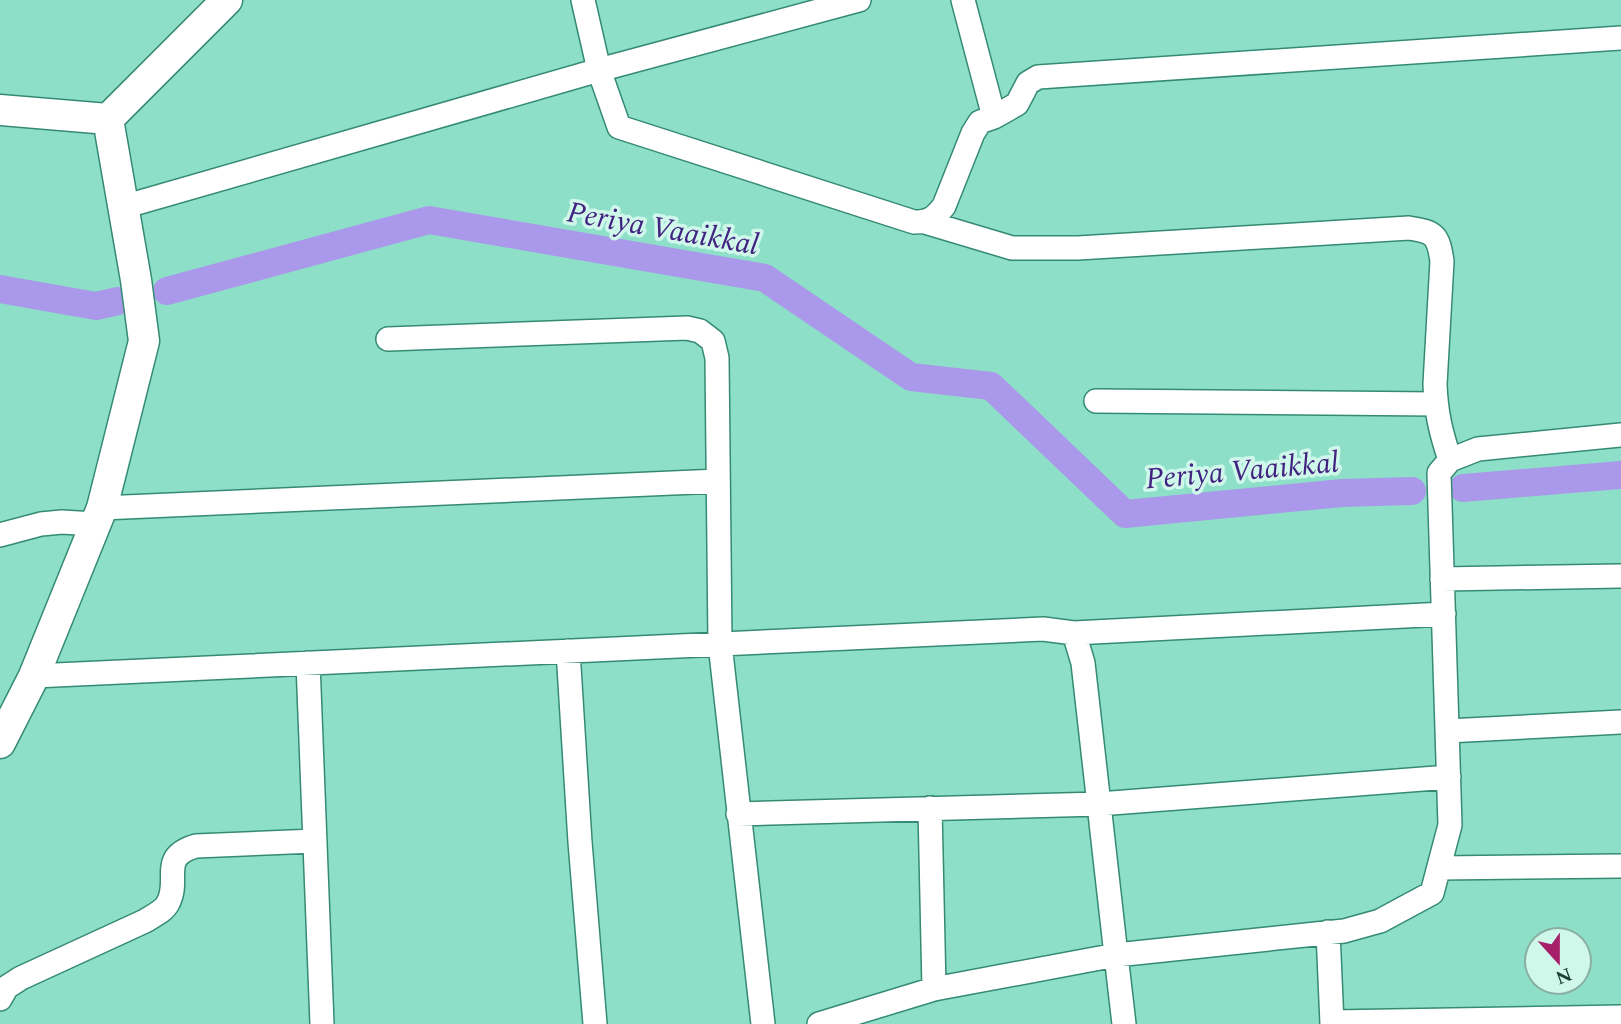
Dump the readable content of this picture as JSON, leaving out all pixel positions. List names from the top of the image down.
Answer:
{
  "water": ["Periya Vaaikkal"],
  "north": "bottom"
}
